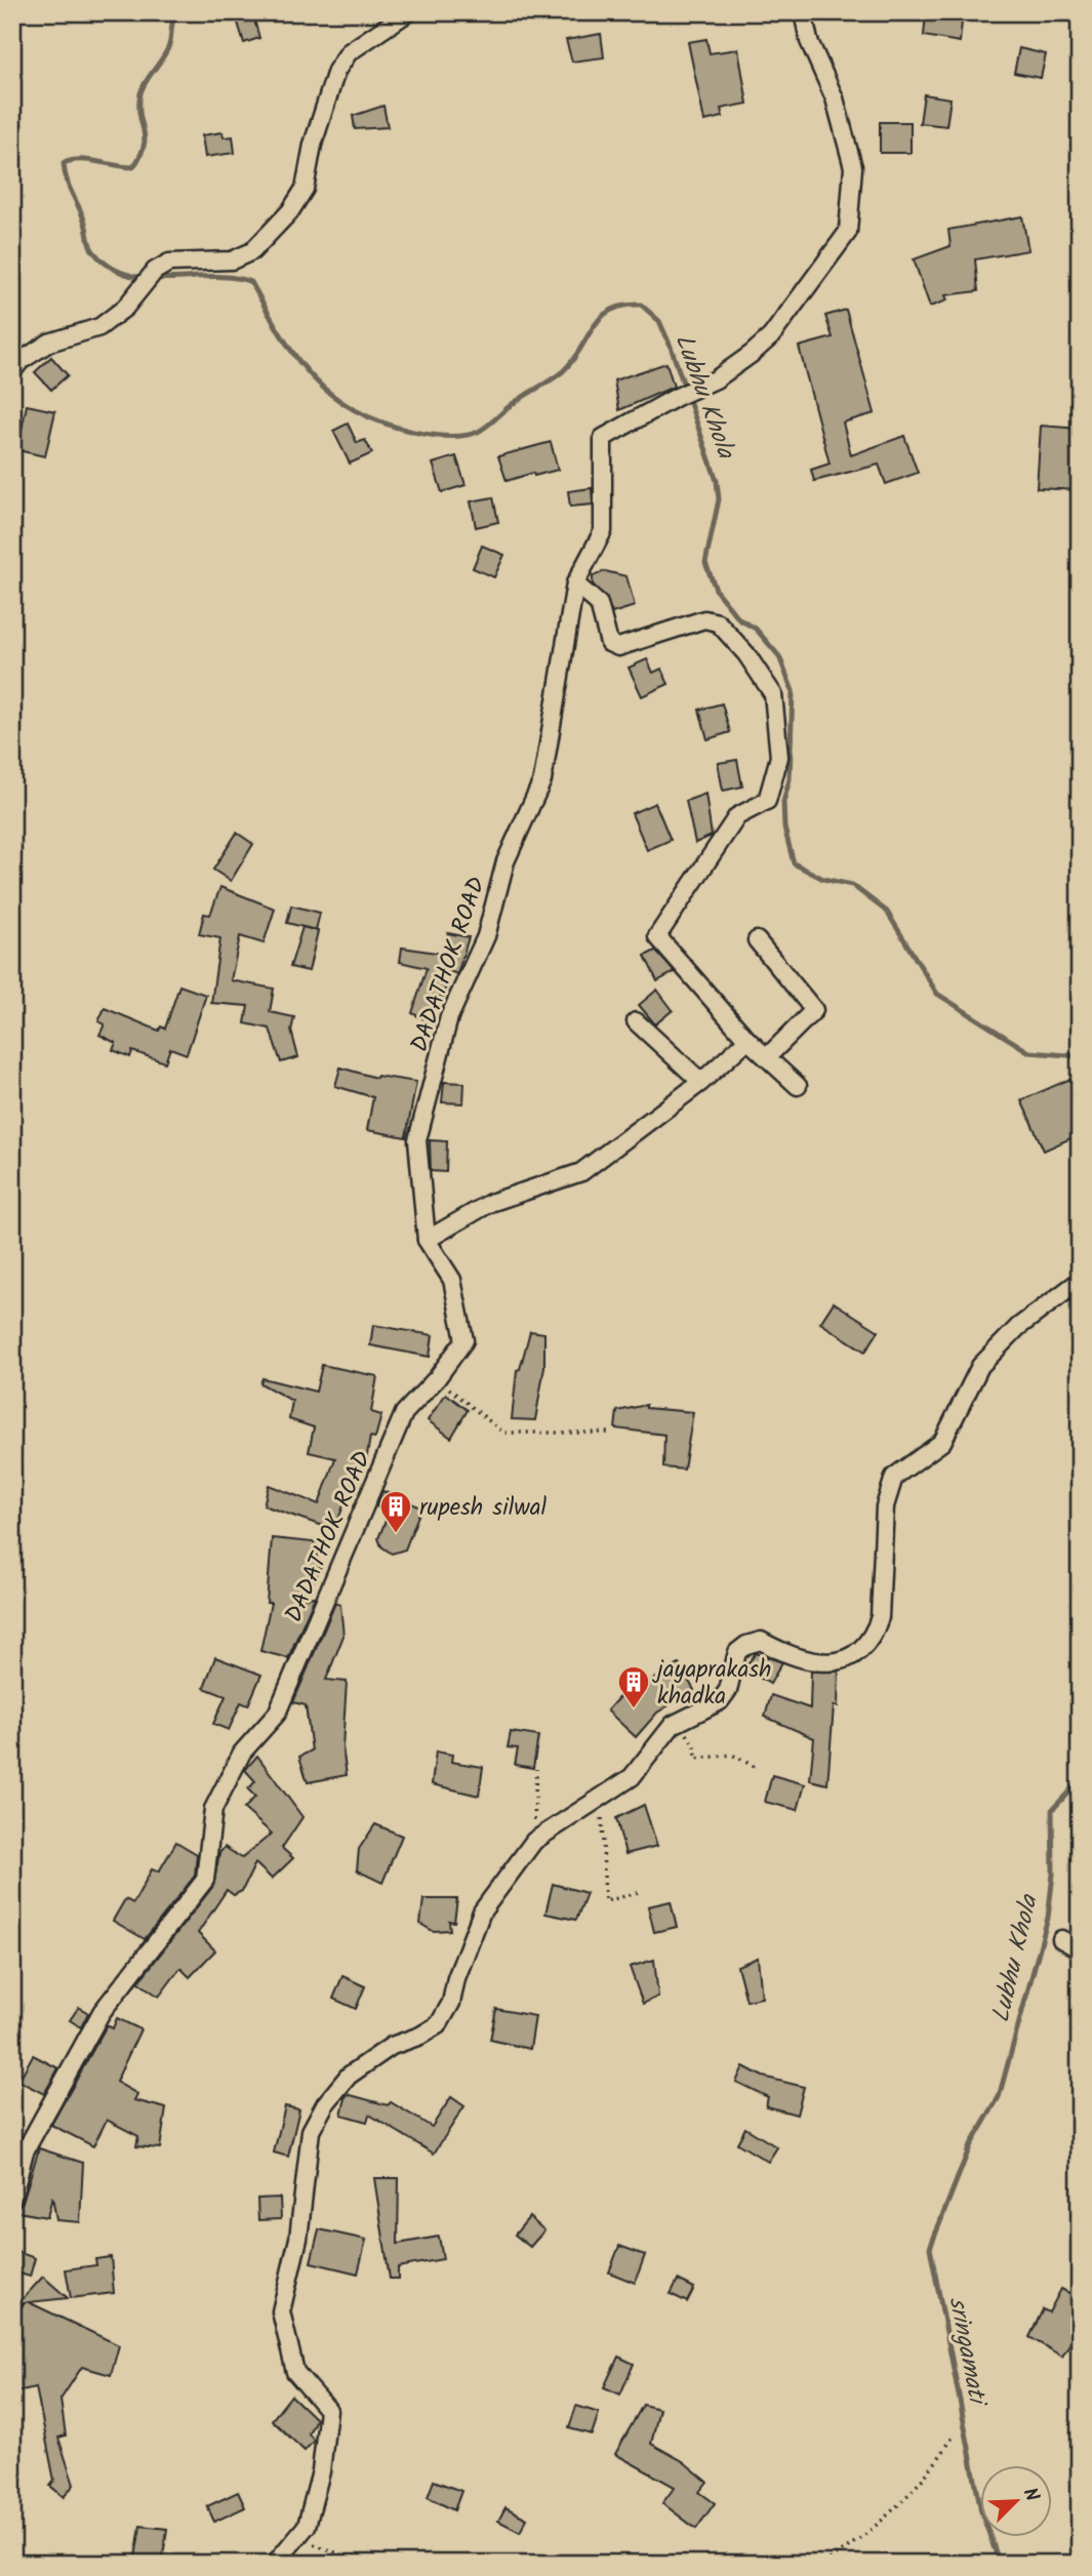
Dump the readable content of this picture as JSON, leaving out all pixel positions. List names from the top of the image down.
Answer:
{
  "streets": {
    "street": ["DADATHOK ROAD"]
  },
  "water": ["Lubhu Khola", "sringamati"],
  "places": {
    "building": ["rupesh silwal", "jayaprakash khadka"]
  },
  "north": "top right"
}
